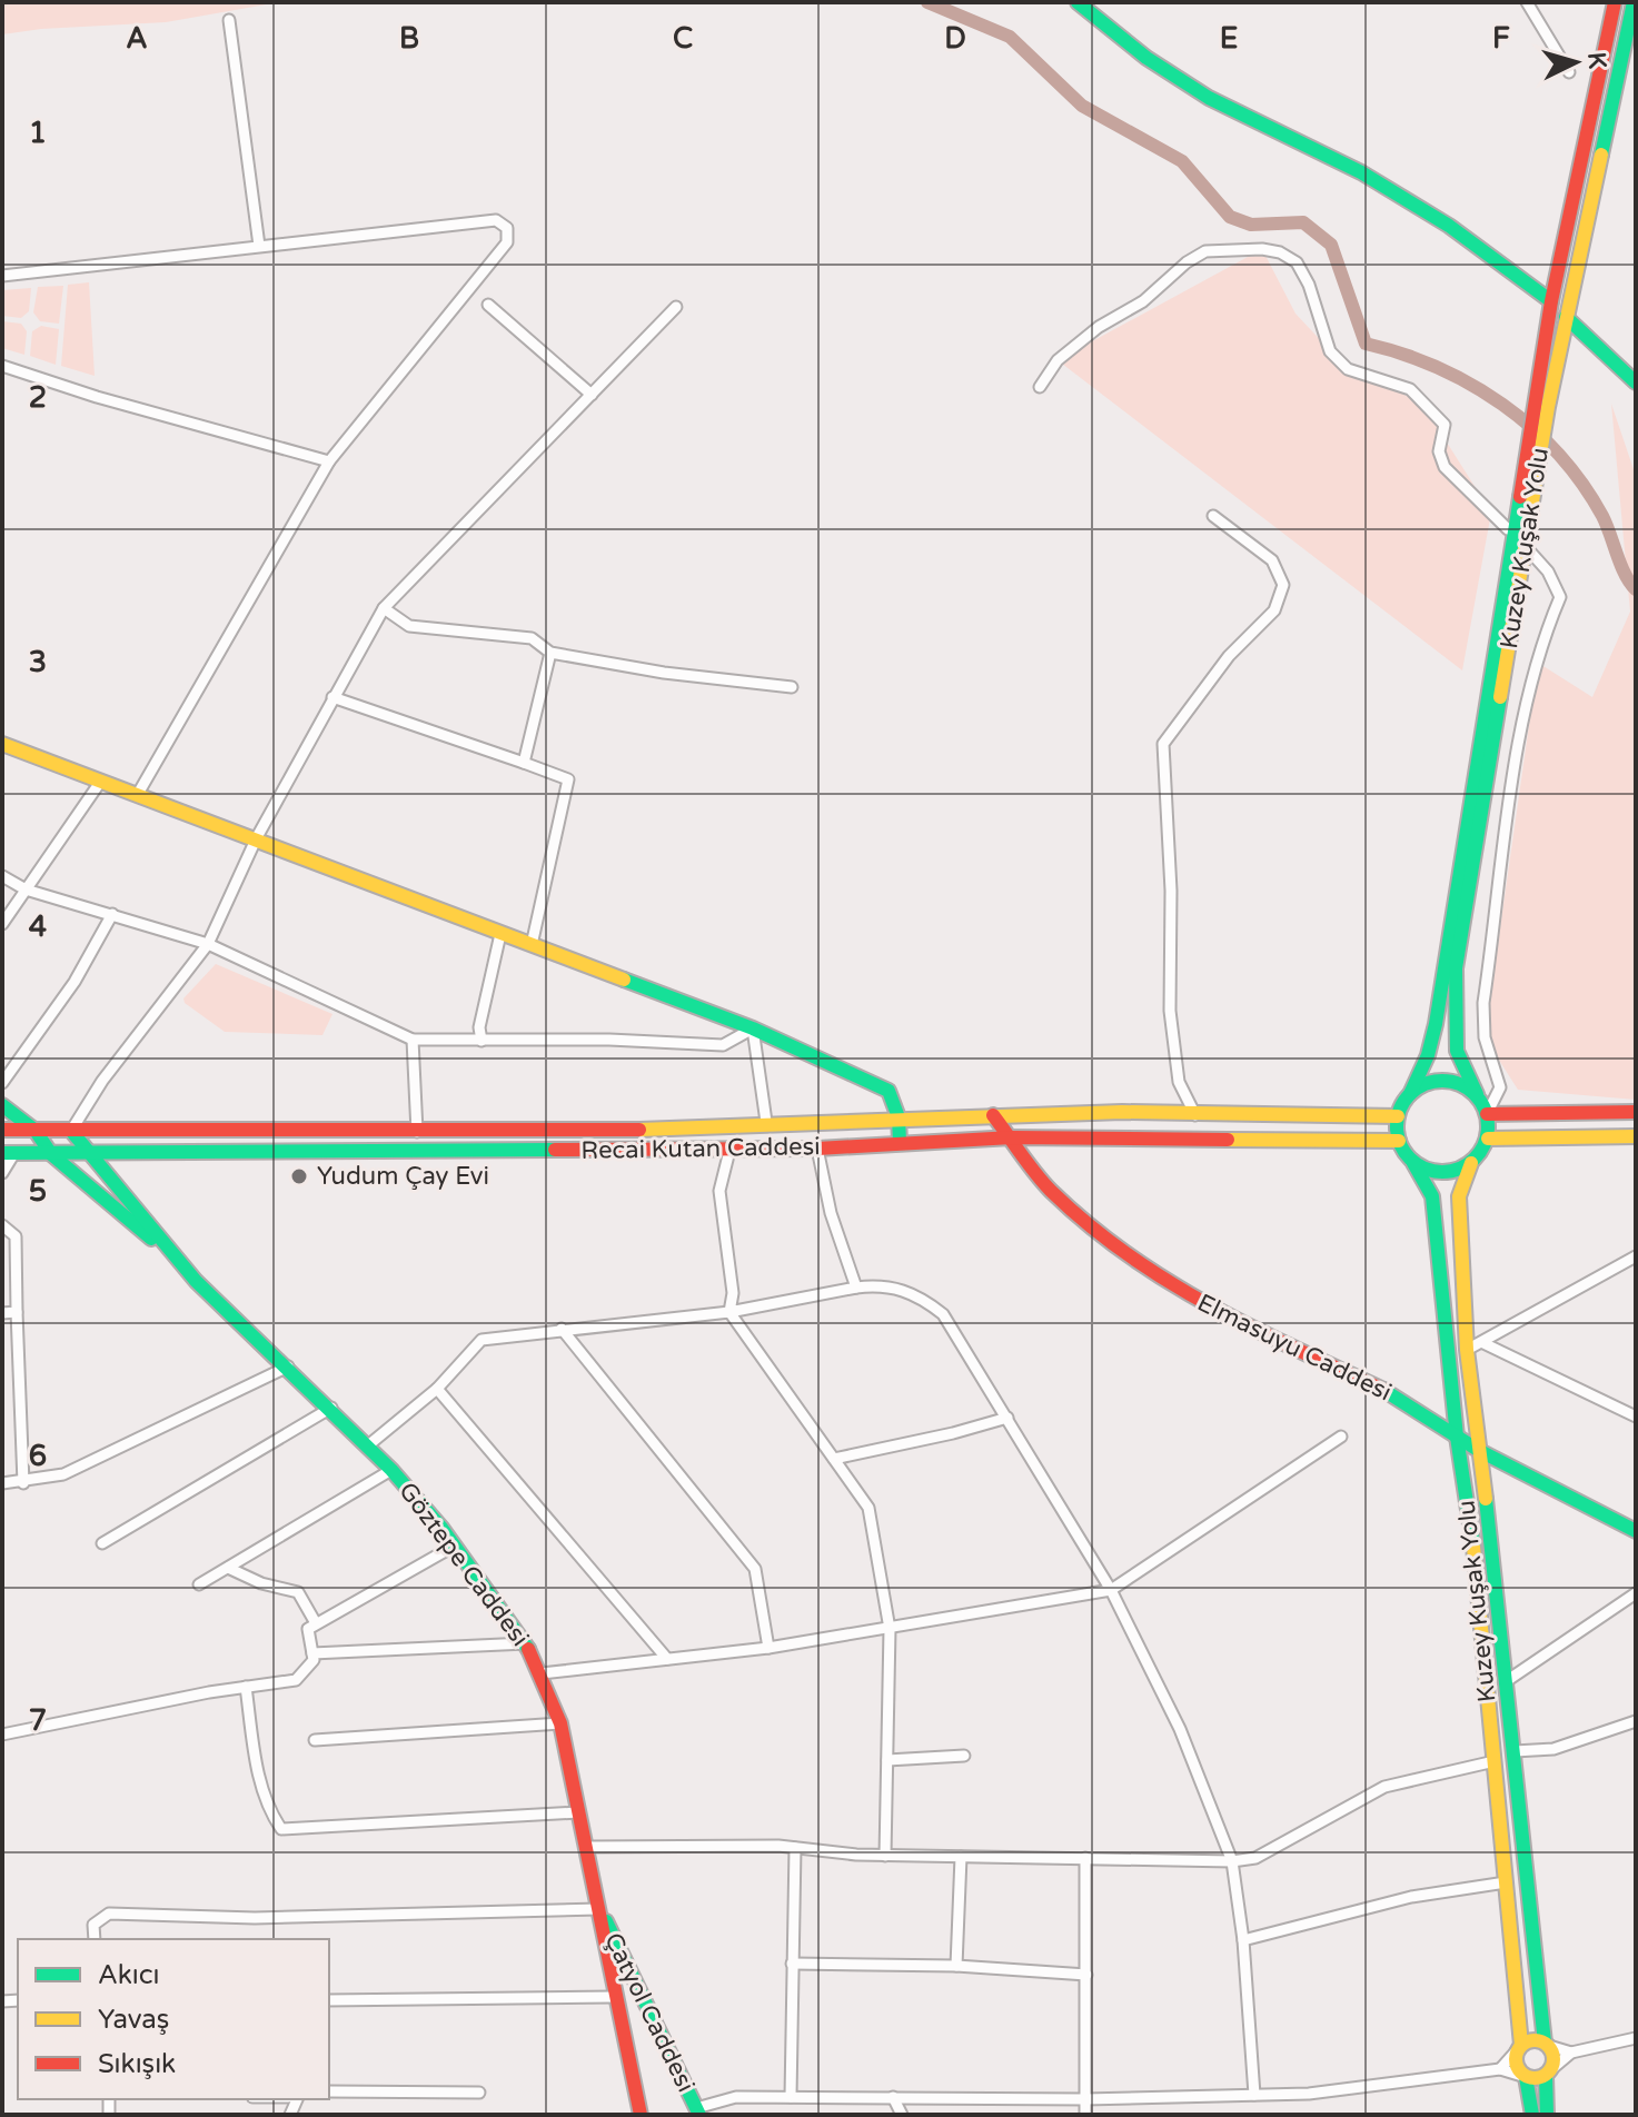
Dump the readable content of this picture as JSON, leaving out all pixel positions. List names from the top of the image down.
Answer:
{
  "streets": {
    "main road": [
      "Kuzey Kuşak Yolu",
      "Recai Kutan Caddesi",
      "Elmasuyu Caddesi",
      "Göztepe Caddesi",
      "Çatyol Caddesi"
    ]
  },
  "crossings": [
    ["Kuzey Kuşak Yolu", "Recai Kutan Caddesi"],
    ["Kuzey Kuşak Yolu", "Elmasuyu Caddesi"],
    ["Recai Kutan Caddesi", "Elmasuyu Caddesi"],
    ["Recai Kutan Caddesi", "Göztepe Caddesi"],
    ["Göztepe Caddesi", "Çatyol Caddesi"]
  ],
  "places": ["Yudum Çay Evi"],
  "legend": ["Akıcı", "Yavaş", "Sıkışık"],
  "north": "right",
  "grid": {
    "columns": [
      "A",
      "B",
      "C",
      "D",
      "E",
      "F"
    ],
    "rows": [
      "1",
      "2",
      "3",
      "4",
      "5",
      "6",
      "7"
    ]
  }
}
